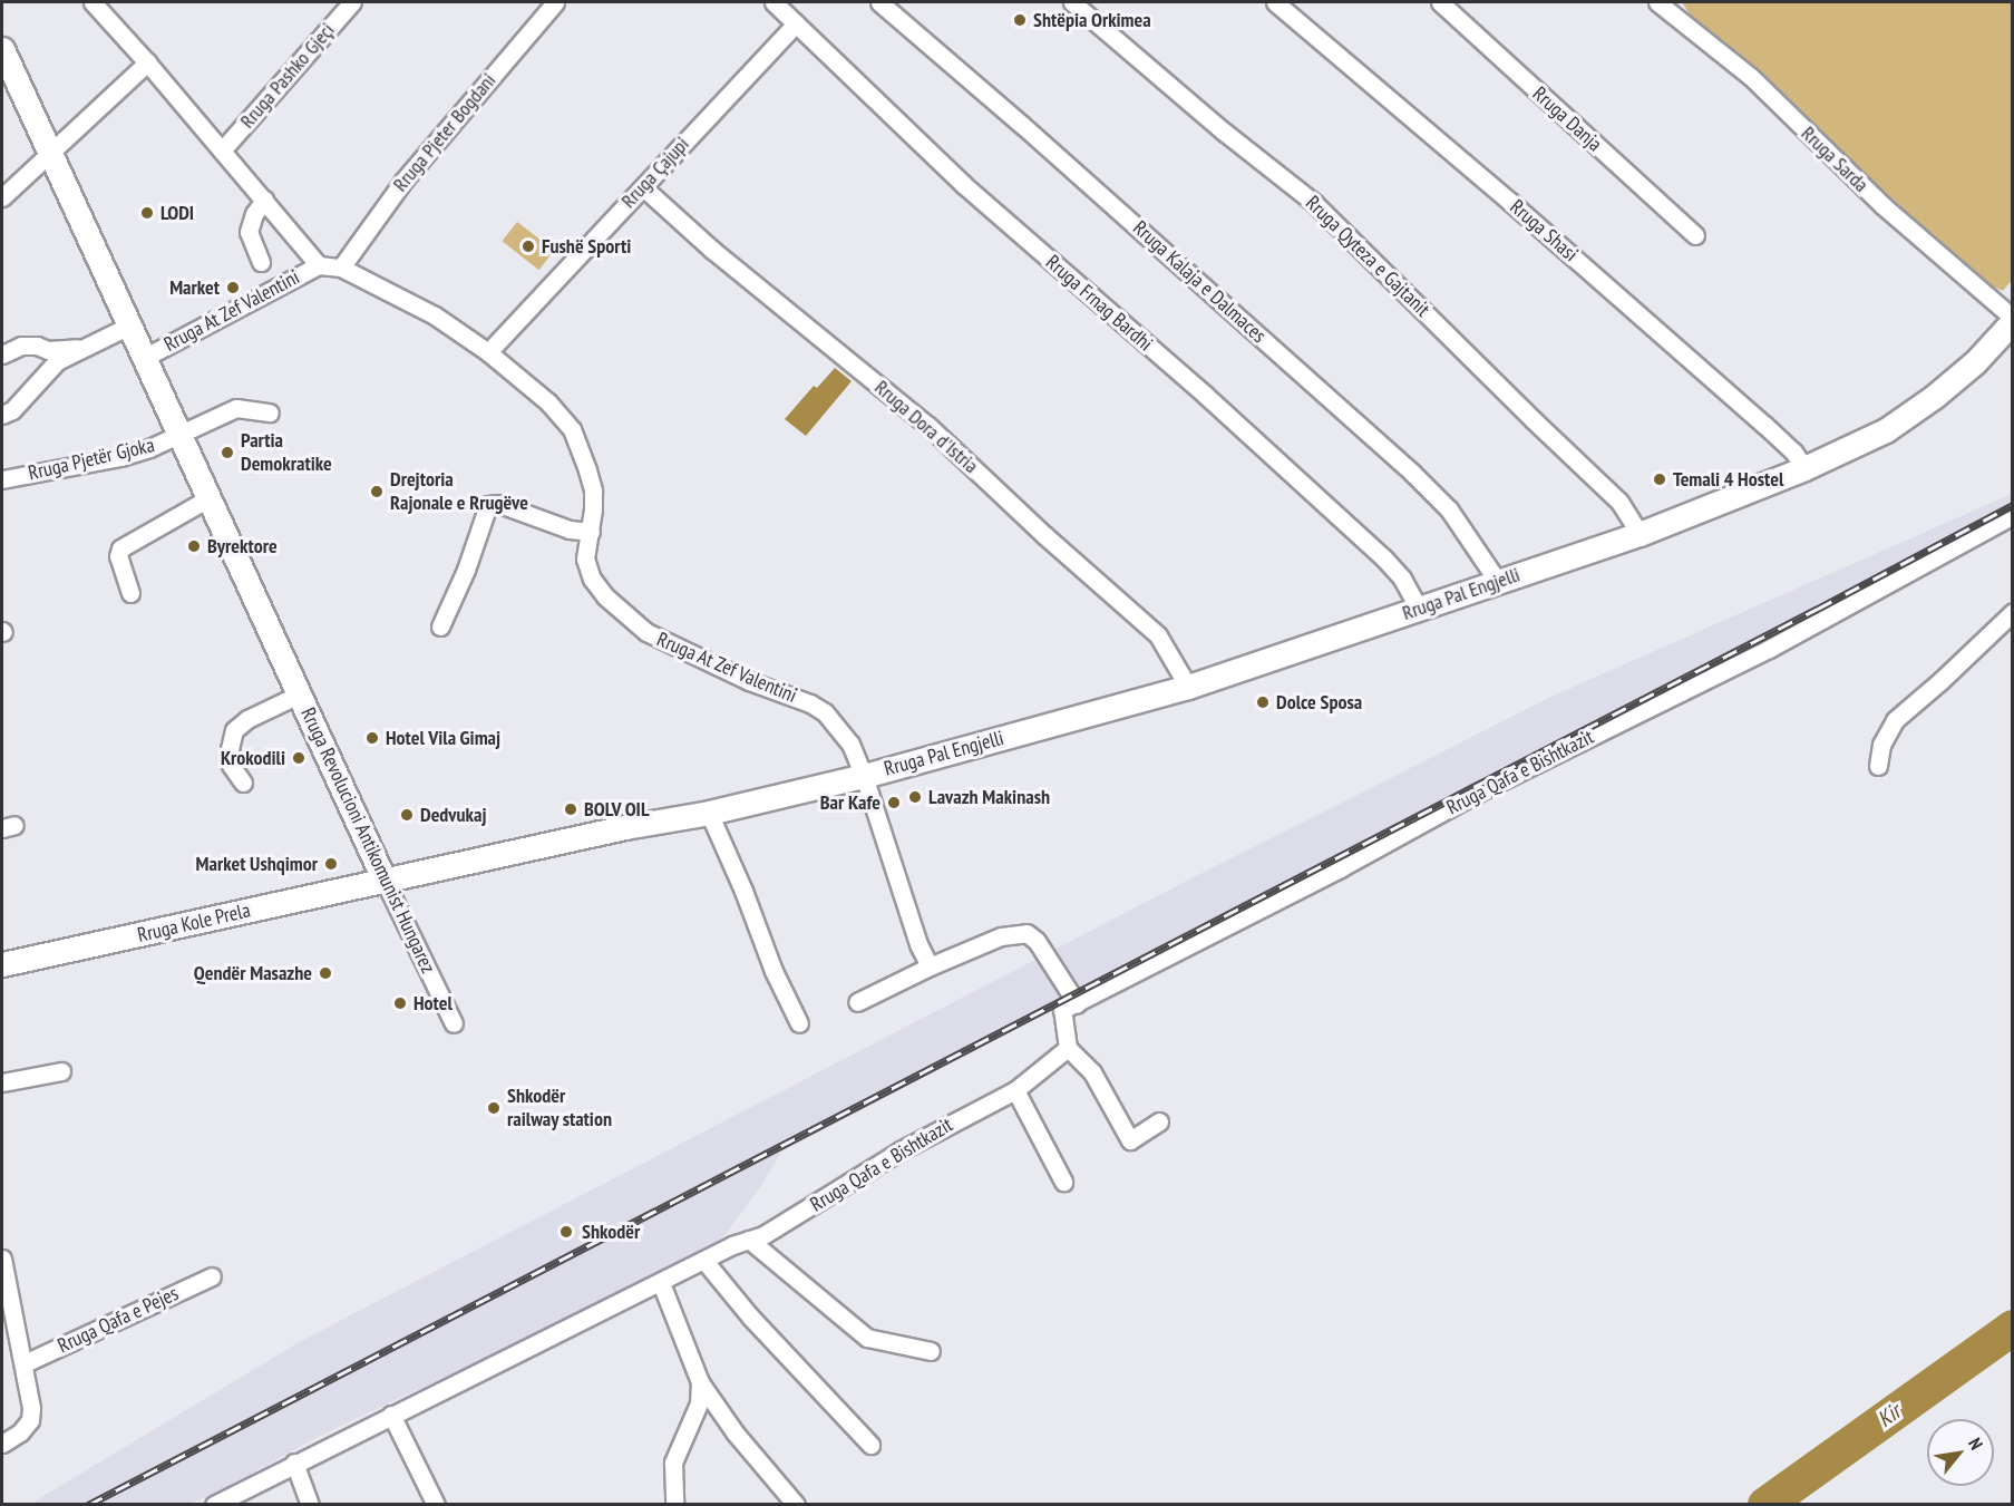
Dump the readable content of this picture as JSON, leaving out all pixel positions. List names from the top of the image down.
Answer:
{
  "streets": {
    "main road": ["Rruga Pal Engjelli", "Rruga Revolucioni Antikomunist Hungarez", "Rruga Kole Prela"],
    "street": [
      "Rruga Pashko Gjeçi",
      "Rruga Danja",
      "Rruga Pjeter Bogdani",
      "Rruga Sarda",
      "Rruga Çajupi",
      "Rruga Shasi",
      "Rruga Qyteza e Gajtanit",
      "Rruga Kalaja e Dalmaces",
      "Rruga Frnag Bardhi",
      "Rruga At Zef Valentini",
      "Rruga Dora d'Istria",
      "Rruga Pjetër Gjoka",
      "Rruga Qafa e Bishtkazit",
      "Rruga Qafa e Pejes"
    ]
  },
  "crossings": [
    ["Rruga Pashko Gjeçi", "Rruga At Zef Valentini"],
    ["Rruga Pjeter Bogdani", "Rruga At Zef Valentini"],
    ["Rruga Sarda", "Rruga Pal Engjelli"],
    ["Rruga Çajupi", "Rruga Frnag Bardhi"],
    ["Rruga Çajupi", "Rruga At Zef Valentini"],
    ["Rruga Çajupi", "Rruga Dora d'Istria"],
    ["Rruga Shasi", "Rruga Pal Engjelli"],
    ["Rruga Qyteza e Gajtanit", "Rruga Pal Engjelli"],
    ["Rruga Kalaja e Dalmaces", "Rruga Pal Engjelli"],
    ["Rruga Frnag Bardhi", "Rruga Pal Engjelli"],
    ["Rruga At Zef Valentini", "Rruga Pal Engjelli"],
    ["Rruga At Zef Valentini", "Rruga Revolucioni Antikomunist Hungarez"],
    ["Rruga Dora d'Istria", "Rruga Pal Engjelli"],
    ["Rruga Pjetër Gjoka", "Rruga Revolucioni Antikomunist Hungarez"],
    ["Rruga Pal Engjelli", "Rruga Revolucioni Antikomunist Hungarez"],
    ["Rruga Pal Engjelli", "Rruga Kole Prela"],
    ["Rruga Revolucioni Antikomunist Hungarez", "Rruga Kole Prela"]
  ],
  "water": ["Kir"],
  "places": [
    "Shtëpia Orkimea",
    "LODI",
    "Fushë Sporti",
    "Market",
    "Partia Demokratike",
    "Temali 4 Hostel",
    "Drejtoria Rajonale e Rrugëve",
    "Byrektore",
    "Dolce Sposa",
    "Hotel Vila Gimaj",
    "Krokodili",
    "Lavazh Makinash",
    "Bar Kafe",
    "BOLV OIL",
    "Dedvukaj",
    "Market Ushqimor",
    "Qendër Masazhe",
    "Hotel",
    "Shkodër railway station",
    "Shkodër"
  ],
  "north": "top right"
}
